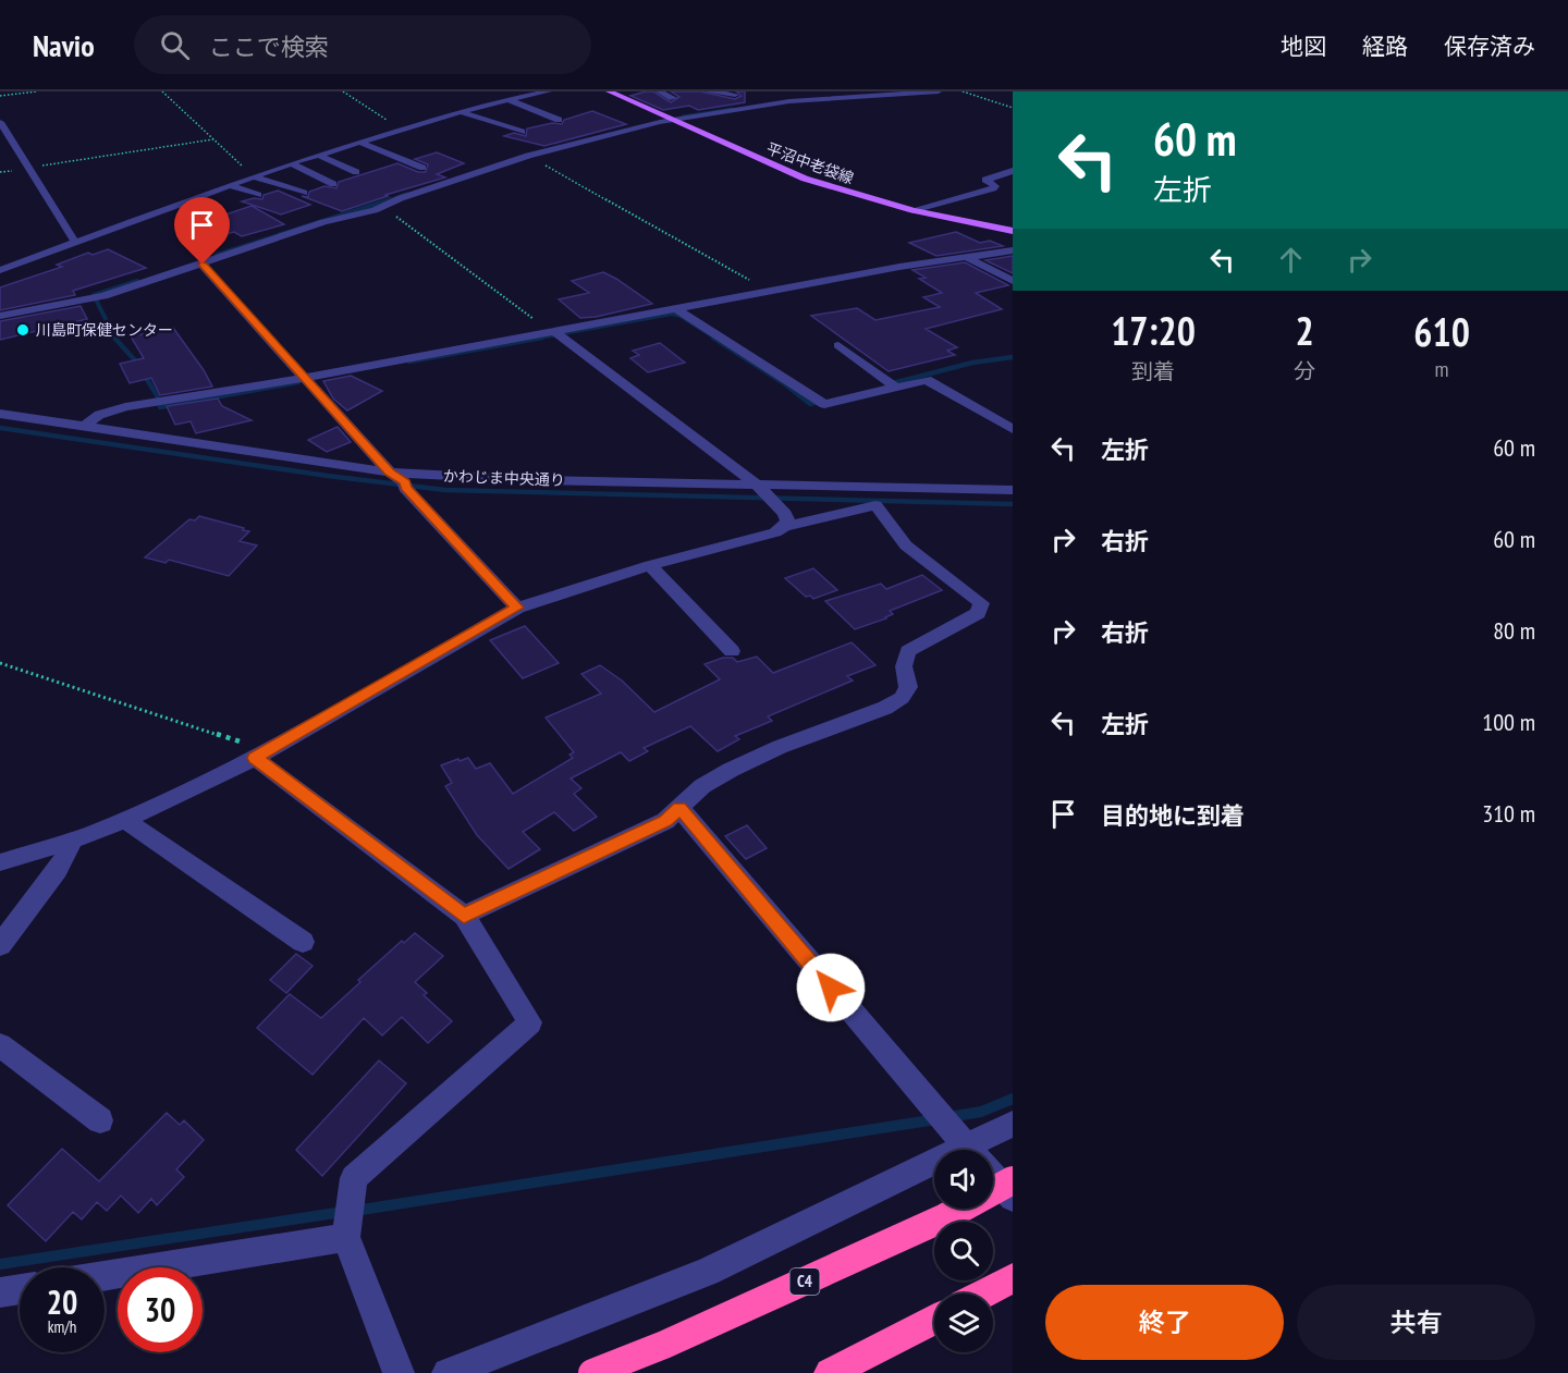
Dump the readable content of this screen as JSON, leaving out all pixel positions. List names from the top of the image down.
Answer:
{
  "streets": {
    "highway": ["C4"],
    "main road": ["平沼中老袋線"],
    "street": ["かわじま中央通り"]
  },
  "places": ["川島町保健センター"],
  "page": {
    "header": "Navio",
    "search": "ここで検索",
    "nav": ["地図", "経路", "保存済み"],
    "turn": ["60 m", "左折"],
    "eta": [
      "17:20",
      "到着",
      "2",
      "分",
      "610",
      "m"
    ],
    "list": [
      {
        "name": "左折",
        "value": "60 m"
      },
      {
        "name": "右折",
        "value": "60 m"
      },
      {
        "name": "右折",
        "value": "80 m"
      },
      {
        "name": "左折",
        "value": "100 m"
      },
      {
        "name": "目的地に到着",
        "value": "310 m"
      }
    ],
    "speed": "20 km/h",
    "limit": "30",
    "buttons": ["終了", "共有"]
  }
}
